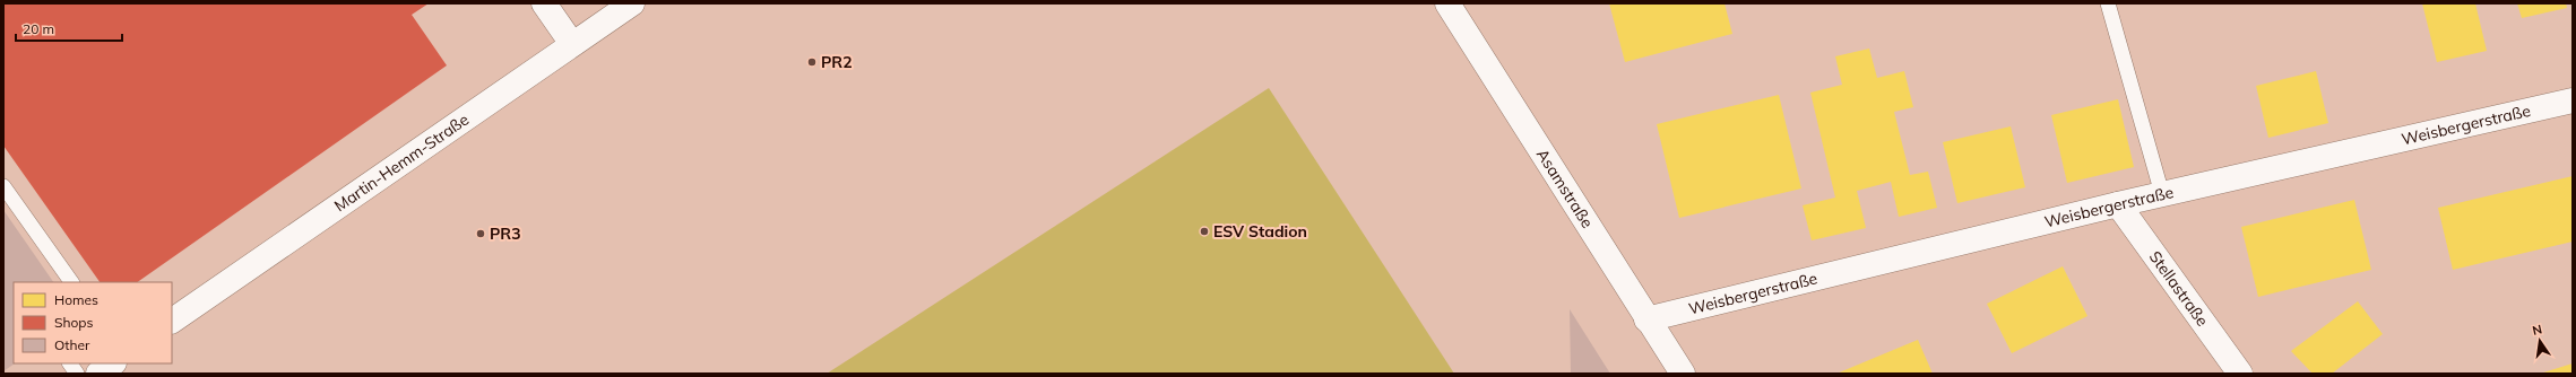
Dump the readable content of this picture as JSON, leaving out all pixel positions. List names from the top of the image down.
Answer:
{
  "streets": {
    "street": [
      "Weisbergerstraße",
      "Martin-Hemm-Straße",
      "Asamstraße",
      "Stellastraße"
    ]
  },
  "crossings": [
    ["Weisbergerstraße", "Asamstraße"],
    ["Weisbergerstraße", "Stellastraße"]
  ],
  "places": ["PR2", "ESV Stadion", "PR3"],
  "legend": ["Homes", "Shops", "Other"],
  "scale_bar": "20 m",
  "north": "top"
}
